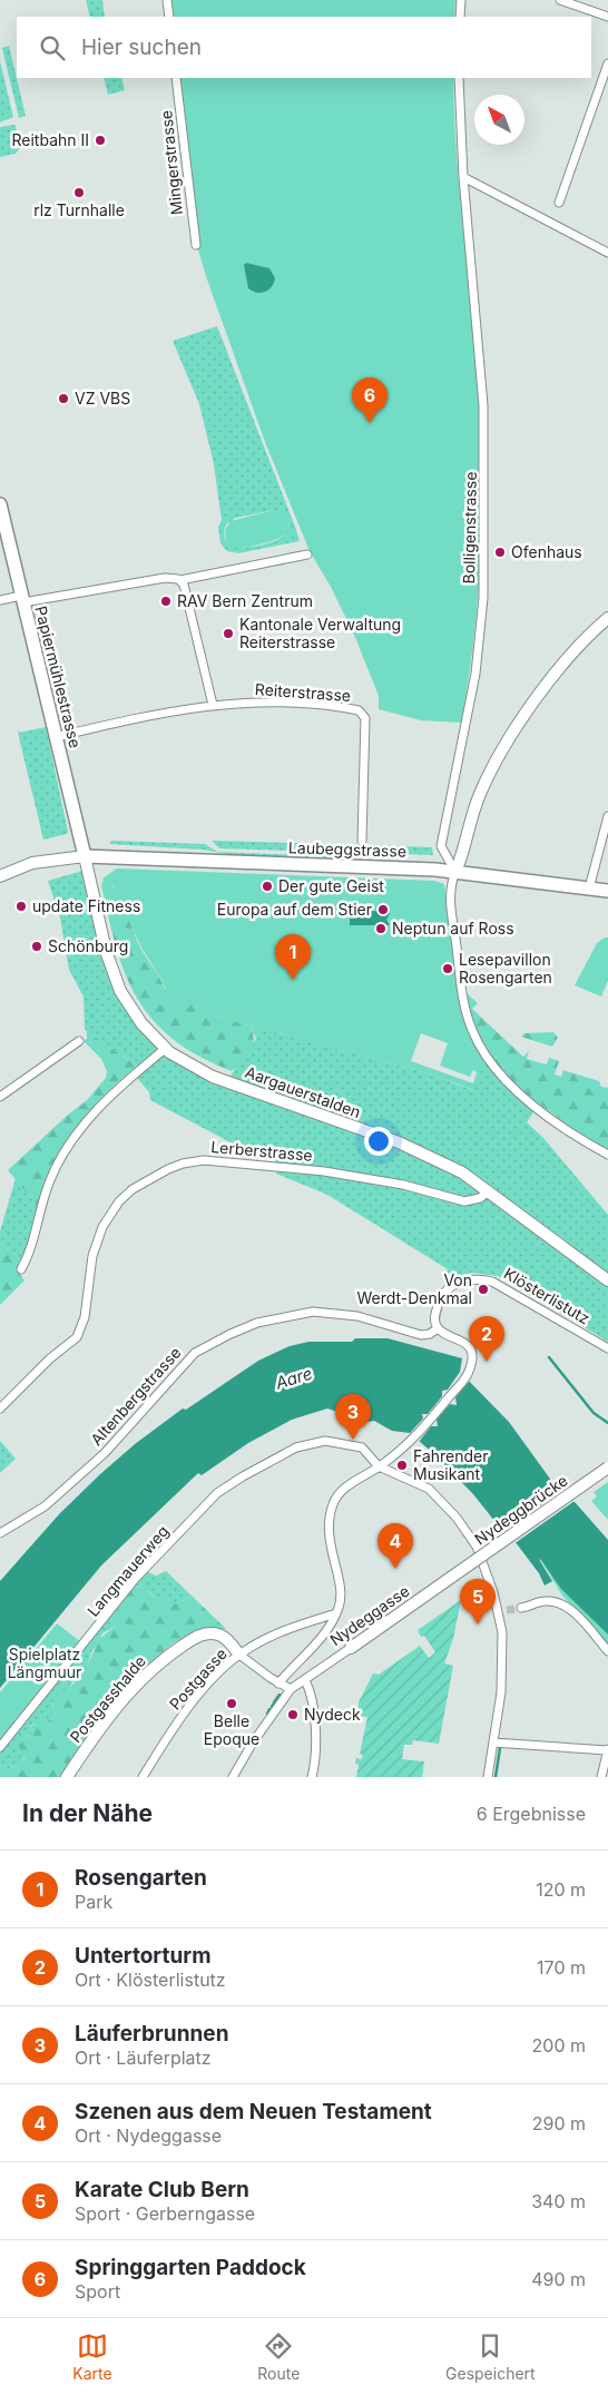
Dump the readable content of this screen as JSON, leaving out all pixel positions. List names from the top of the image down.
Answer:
{
  "streets": {
    "main road": [
      "Papiermühlestrasse",
      "Laubeggstrasse",
      "Aargauerstalden",
      "Nydeggbrücke",
      "Nydeggasse",
      "Postgasshalde"
    ],
    "street": [
      "Mingerstrasse",
      "Bolligenstrasse",
      "Reiterstrasse",
      "Lerberstrasse",
      "Klösterlistutz",
      "Altenbergstrasse",
      "Langmauerweg",
      "Postgasse"
    ]
  },
  "crossings": [
    ["Bolligenstrasse", "Laubeggstrasse"],
    ["Papiermühlestrasse", "Reiterstrasse"],
    ["Papiermühlestrasse", "Laubeggstrasse"],
    ["Papiermühlestrasse", "Aargauerstalden"],
    ["Laubeggstrasse", "Aargauerstalden"],
    ["Aargauerstalden", "Lerberstrasse"],
    ["Klösterlistutz", "Altenbergstrasse"],
    ["Nydeggbrücke", "Nydeggasse"],
    ["Nydeggasse", "Postgasshalde"],
    ["Postgasse", "Postgasshalde"]
  ],
  "water": ["Aare"],
  "parks": ["Spielplatz Längmuur"],
  "places": [
    "Reitbahn II",
    "rlz Turnhalle",
    "VZ VBS",
    "Ofenhaus",
    "RAV Bern Zentrum",
    "Kantonale Verwaltung Reiterstrasse",
    "Der gute Geist",
    "update Fitness",
    "Europa auf dem Stier",
    "Neptun auf Ross",
    "Schönburg",
    "Lesepavillon Rosengarten",
    "Von Werdt-Denkmal",
    "Fahrender Musikant",
    "Belle Epoque",
    "Nydeck"
  ],
  "north": "top left",
  "page": {
    "search": "Hier suchen",
    "pins": [
      "6",
      "1",
      "2",
      "3",
      "4",
      "5"
    ],
    "heading": ["In der Nähe", "6 Ergebnisse"],
    "list": [
      {
        "mark": "1",
        "name": "Rosengarten",
        "note": "Park",
        "value": "120 m"
      },
      {
        "mark": "2",
        "name": "Untertorturm",
        "note": "Ort · Klösterlistutz",
        "value": "170 m"
      },
      {
        "mark": "3",
        "name": "Läuferbrunnen",
        "note": "Ort · Läuferplatz",
        "value": "200 m"
      },
      {
        "mark": "4",
        "name": "Szenen aus dem Neuen Testament",
        "note": "Ort · Nydeggasse",
        "value": "290 m"
      },
      {
        "mark": "5",
        "name": "Karate Club Bern",
        "note": "Sport · Gerberngasse",
        "value": "340 m"
      },
      {
        "mark": "6",
        "name": "Springgarten Paddock",
        "note": "Sport",
        "value": "490 m"
      }
    ],
    "nav": ["Karte", "Route", "Gespeichert"]
  }
}
